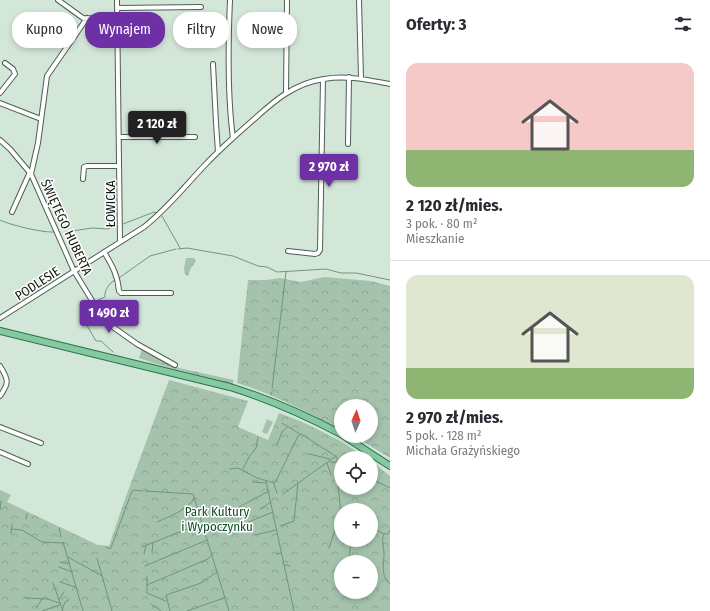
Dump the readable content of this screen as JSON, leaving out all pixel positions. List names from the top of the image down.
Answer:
{
  "streets": {
    "street": ["ŁOWICKA", "ŚWIĘTEGO HUBERTA", "PODLESIE"]
  },
  "crossings": [
    ["ŁOWICKA", "PODLESIE"],
    ["ŚWIĘTEGO HUBERTA", "PODLESIE"]
  ],
  "parks": ["Park Kultury i Wypoczynku"],
  "north": "top",
  "page": {
    "heading": "Oferty: 3",
    "chip": [
      "Kupno",
      "Wynajem",
      "Filtry",
      "Nowe"
    ],
    "list": [
      {
        "name": "2 120 zł/mies.",
        "note": "3 pok. · 80 m² · Mieszkanie"
      },
      {
        "name": "2 970 zł/mies.",
        "note": "5 pok. · 128 m² · Michała Grażyńskiego"
      }
    ],
    "price": ["2 120 zł", "2 970 zł", "1 490 zł"],
    "map_buttons": ["+", "−"]
  }
}
